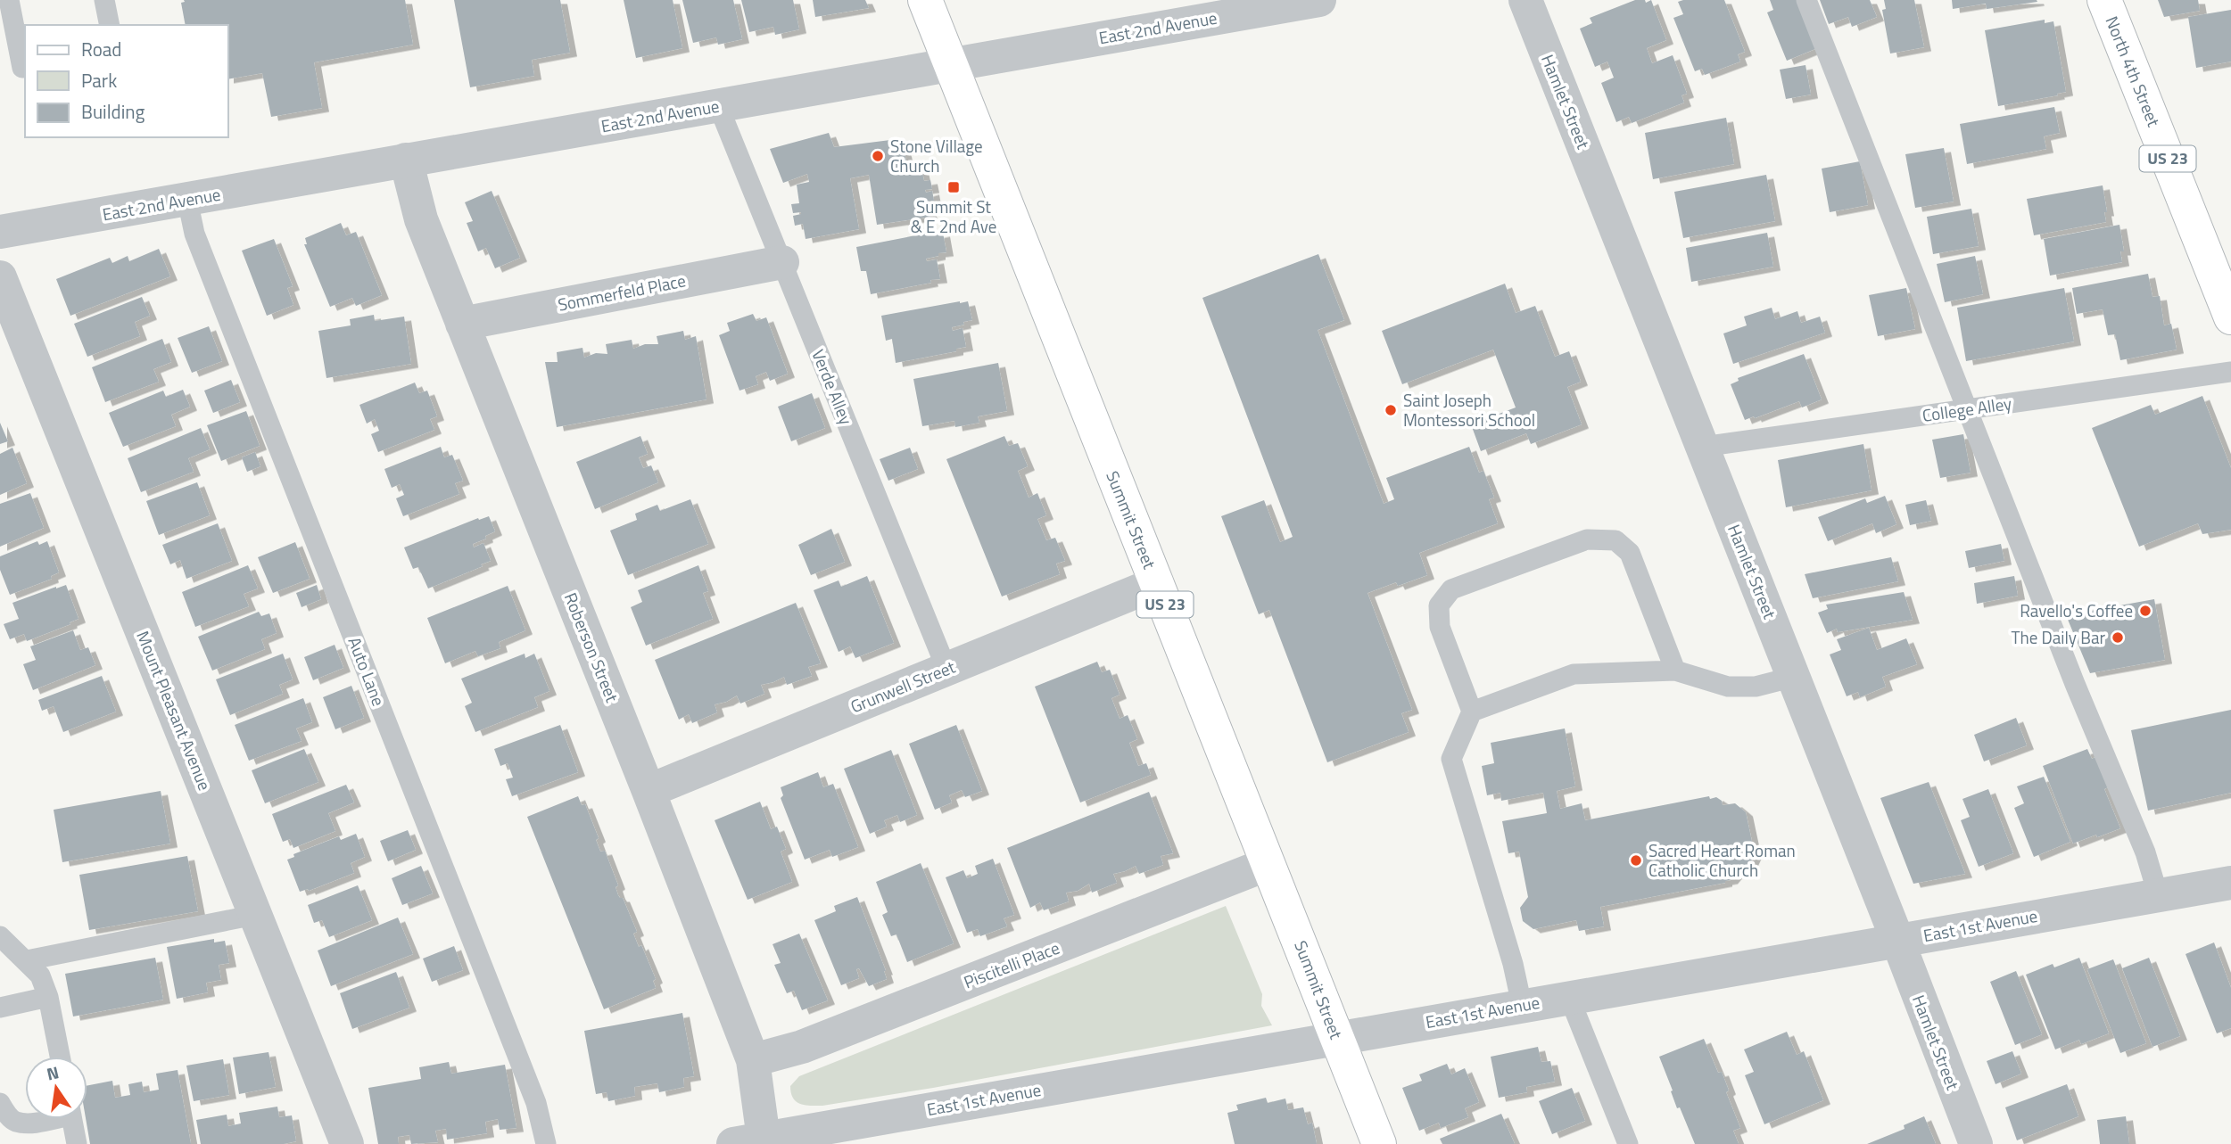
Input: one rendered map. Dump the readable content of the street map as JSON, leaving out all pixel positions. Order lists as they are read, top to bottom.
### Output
{
  "streets": {
    "main road": ["North 4th Street", "US 23", "Summit Street"],
    "street": [
      "East 2nd Avenue",
      "Hamlet Street",
      "Sommerfeld Place",
      "Roberson Street",
      "Grunwell Street",
      "Mount Pleasant Avenue",
      "East 1st Avenue",
      "Piscitelli Place"
    ],
    "lane": ["Verde Alley", "College Alley", "Auto Lane"]
  },
  "crossings": [
    ["East 2nd Avenue", "Verde Alley"],
    ["East 2nd Avenue", "Summit Street"],
    ["East 2nd Avenue", "Roberson Street"],
    ["East 2nd Avenue", "Auto Lane"],
    ["Hamlet Street", "College Alley"],
    ["Hamlet Street", "East 1st Avenue"],
    ["Sommerfeld Place", "Verde Alley"],
    ["Sommerfeld Place", "Roberson Street"],
    ["Verde Alley", "Grunwell Street"],
    ["Summit Street", "Grunwell Street"],
    ["Summit Street", "East 1st Avenue"],
    ["Summit Street", "Piscitelli Place"],
    ["Roberson Street", "Grunwell Street"],
    ["Roberson Street", "East 1st Avenue"],
    ["Roberson Street", "Piscitelli Place"]
  ],
  "places": {
    "other": [
      "Stone Village Church",
      "Saint Joseph Montessori School",
      "Ravello's Coffee",
      "The Daily Bar",
      "Sacred Heart Roman Catholic Church"
    ],
    "transit": ["Summit St & E 2nd Ave"]
  },
  "legend": ["Road", "Park", "Building"],
  "north": "top"
}
